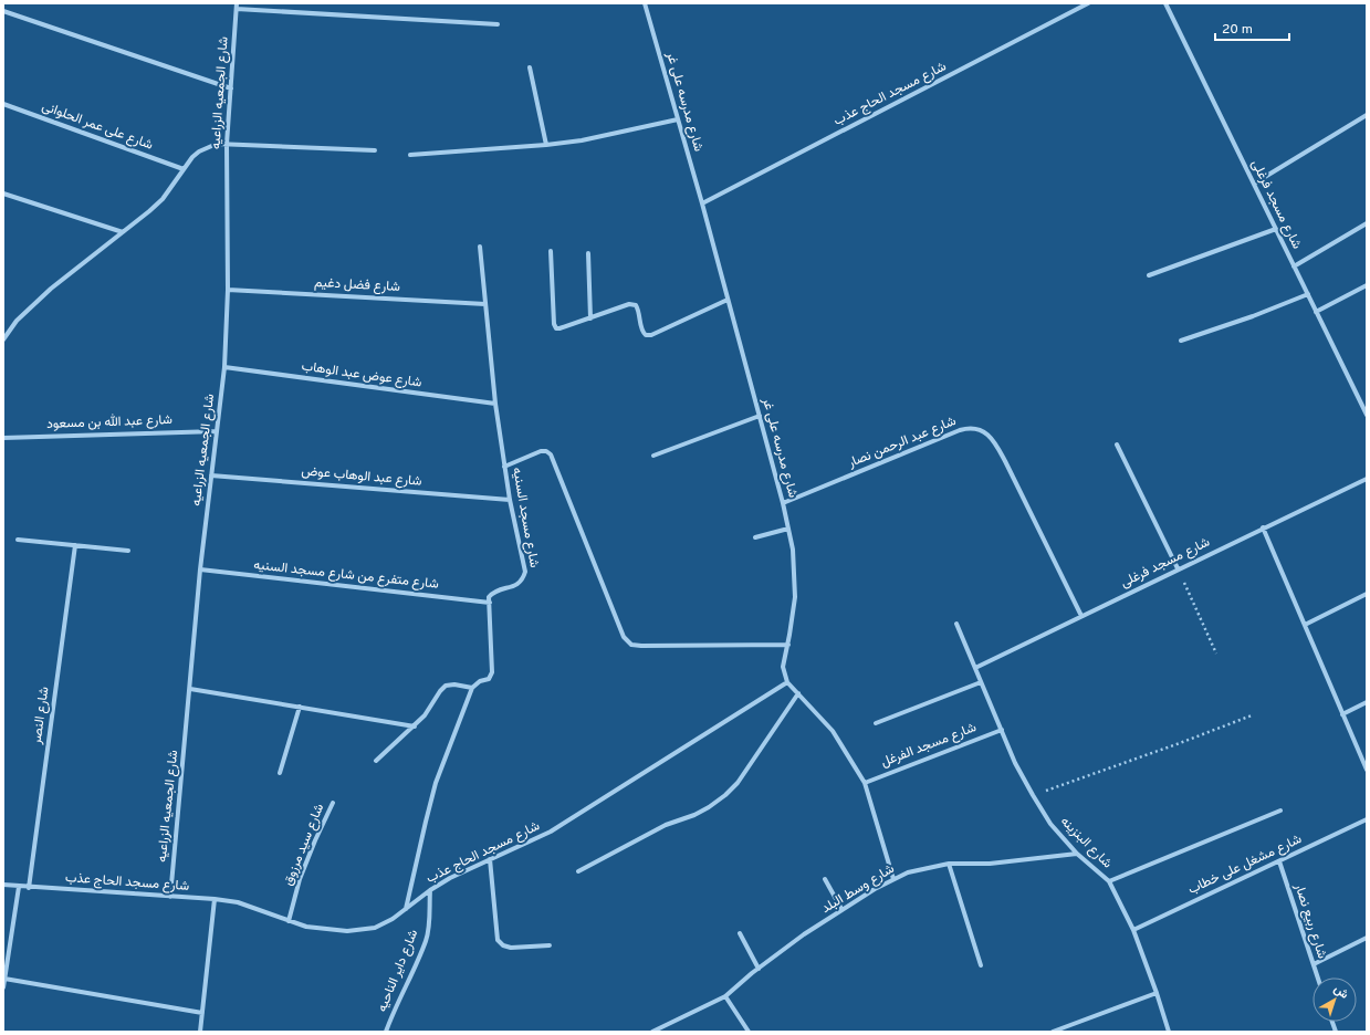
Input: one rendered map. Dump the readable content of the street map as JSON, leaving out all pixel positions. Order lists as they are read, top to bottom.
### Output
{
  "streets": {
    "street": [
      "شارع الجمعيه الزراعيه",
      "شارع مسجد الحاج عذب",
      "شارع مدرسه على غر",
      "شارع على عمر الحلوانى",
      "شارع مسجد فرغلى",
      "شارع فضل دغيم",
      "شارع عوض عبد الوهاب",
      "شارع عبد الله بن مسعود",
      "شارع عبد الرحمن نصار",
      "شارع عبد الوهاب عوض",
      "شارع مسجد السنيه",
      "شارع متفرع من شارع مسجد السنيه",
      "شارع النصر",
      "شارع مسجد الفرغل",
      "شارع البنزينه",
      "شارع سيد مرزوق",
      "شارع مشغل على خطاب",
      "شارع وسط البلد",
      "شارع ربيع نصار",
      "شارع داير الناحيه"
    ]
  },
  "crossings": [
    ["شارع الجمعيه الزراعيه", "شارع مسجد الحاج عذب"],
    ["شارع الجمعيه الزراعيه", "شارع فضل دغيم"],
    ["شارع الجمعيه الزراعيه", "شارع عوض عبد الوهاب"],
    ["شارع الجمعيه الزراعيه", "شارع عبد الله بن مسعود"],
    ["شارع الجمعيه الزراعيه", "شارع عبد الوهاب عوض"],
    ["شارع الجمعيه الزراعيه", "شارع متفرع من شارع مسجد السنيه"],
    ["شارع مسجد الحاج عذب", "شارع مدرسه على غر"],
    ["شارع مسجد الحاج عذب", "شارع النصر"],
    ["شارع مسجد الحاج عذب", "شارع سيد مرزوق"],
    ["شارع مسجد الحاج عذب", "شارع داير الناحيه"],
    ["شارع مدرسه على غر", "شارع عبد الرحمن نصار"],
    ["شارع مسجد فرغلى", "شارع عبد الرحمن نصار"],
    ["شارع مسجد فرغلى", "شارع البنزينه"],
    ["شارع فضل دغيم", "شارع مسجد السنيه"],
    ["شارع عوض عبد الوهاب", "شارع مسجد السنيه"],
    ["شارع عبد الوهاب عوض", "شارع مسجد السنيه"],
    ["شارع مسجد السنيه", "شارع متفرع من شارع مسجد السنيه"],
    ["شارع مسجد الفرغل", "شارع البنزينه"],
    ["شارع البنزينه", "شارع مشغل على خطاب"],
    ["شارع البنزينه", "شارع وسط البلد"],
    ["شارع مشغل على خطاب", "شارع ربيع نصار"]
  ],
  "scale_bar": "20 m",
  "north": "top right"
}
